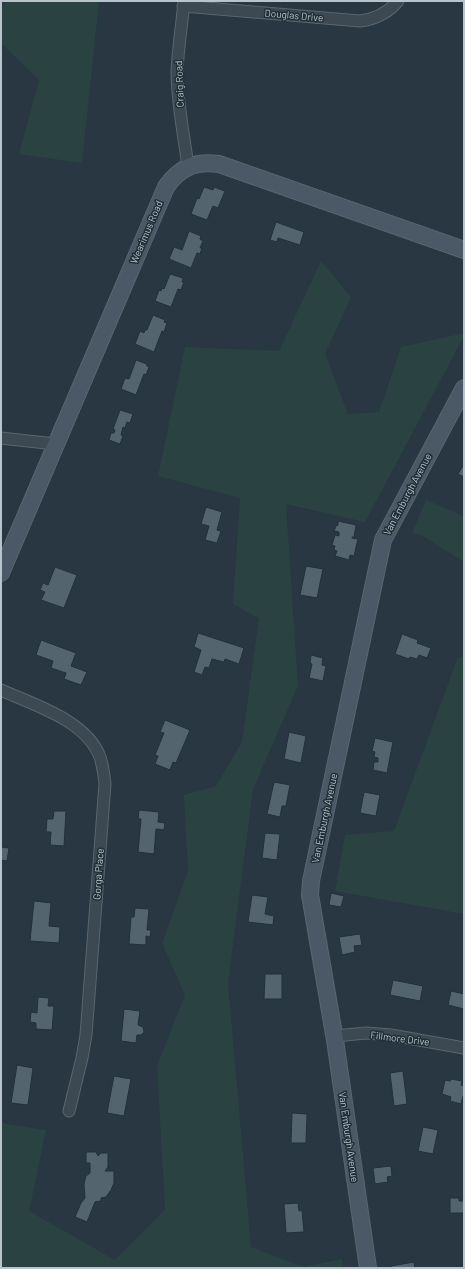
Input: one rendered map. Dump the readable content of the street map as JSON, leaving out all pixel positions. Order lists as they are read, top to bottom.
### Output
{
  "streets": {
    "main road": ["Wearimus Road", "Van Emburgh Avenue"],
    "street": [
      "Douglas Drive",
      "Craig Road",
      "Gorga Place",
      "Fillmore Drive"
    ]
  },
  "crossings": [
    ["Douglas Drive", "Craig Road"],
    ["Craig Road", "Wearimus Road"],
    ["Van Emburgh Avenue", "Fillmore Drive"]
  ]
}
